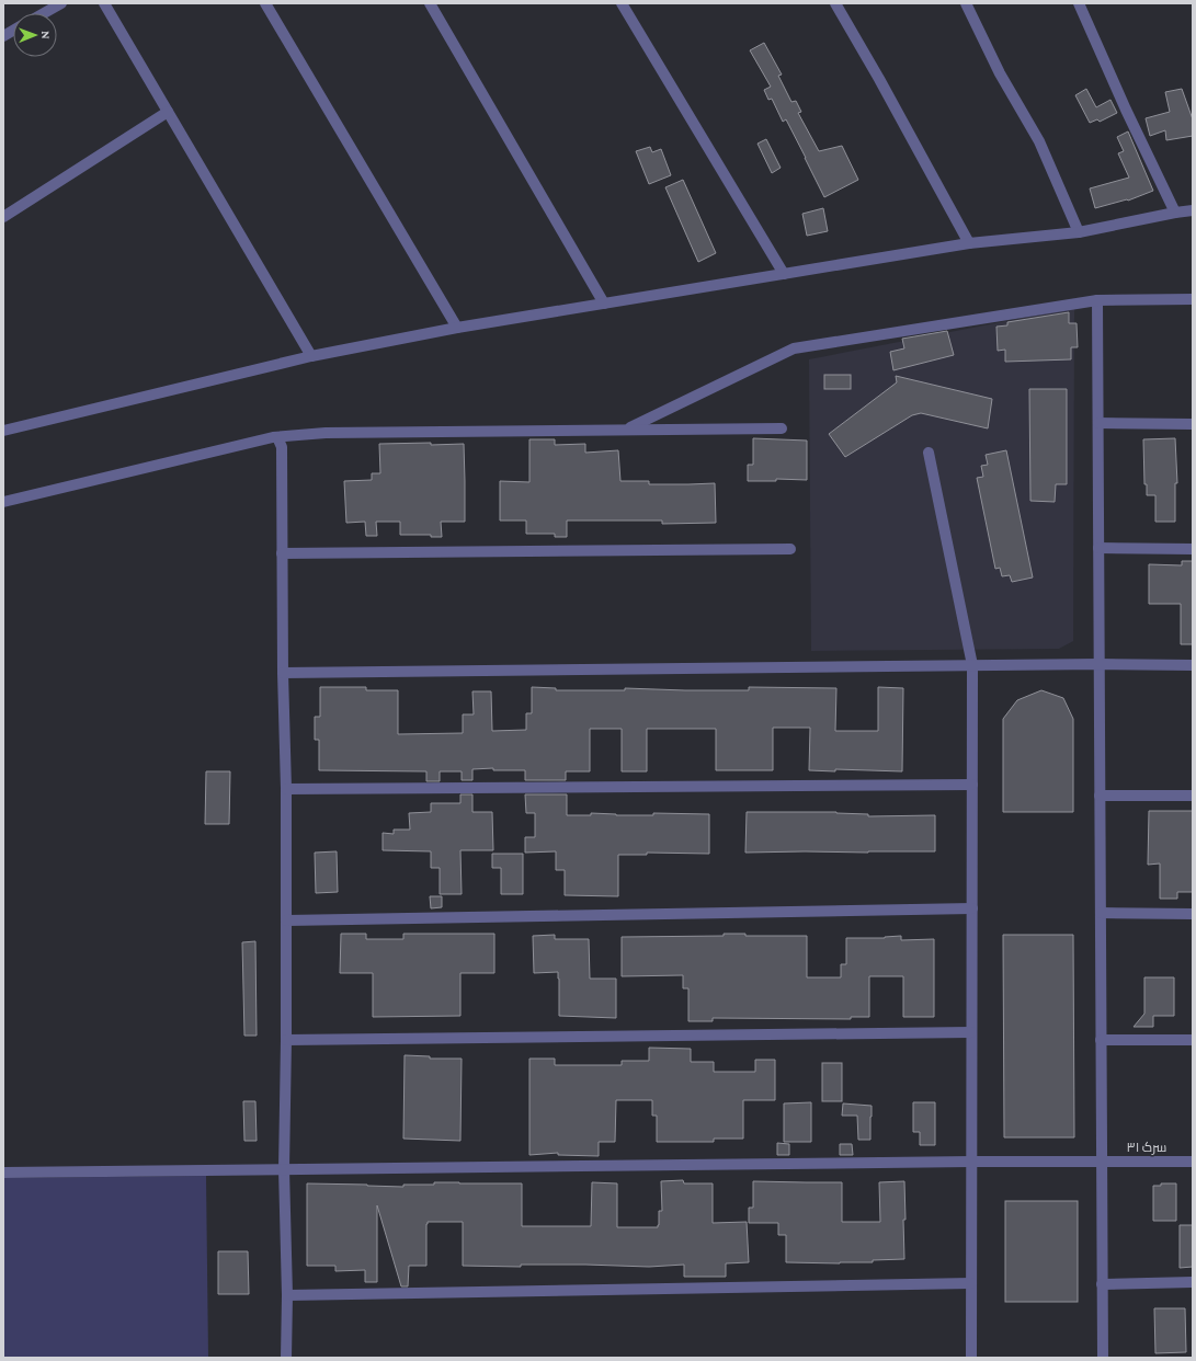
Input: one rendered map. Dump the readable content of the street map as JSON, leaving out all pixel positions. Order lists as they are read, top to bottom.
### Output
{
  "streets": {
    "street": ["سرک ۳۱"]
  },
  "north": "right"
}
